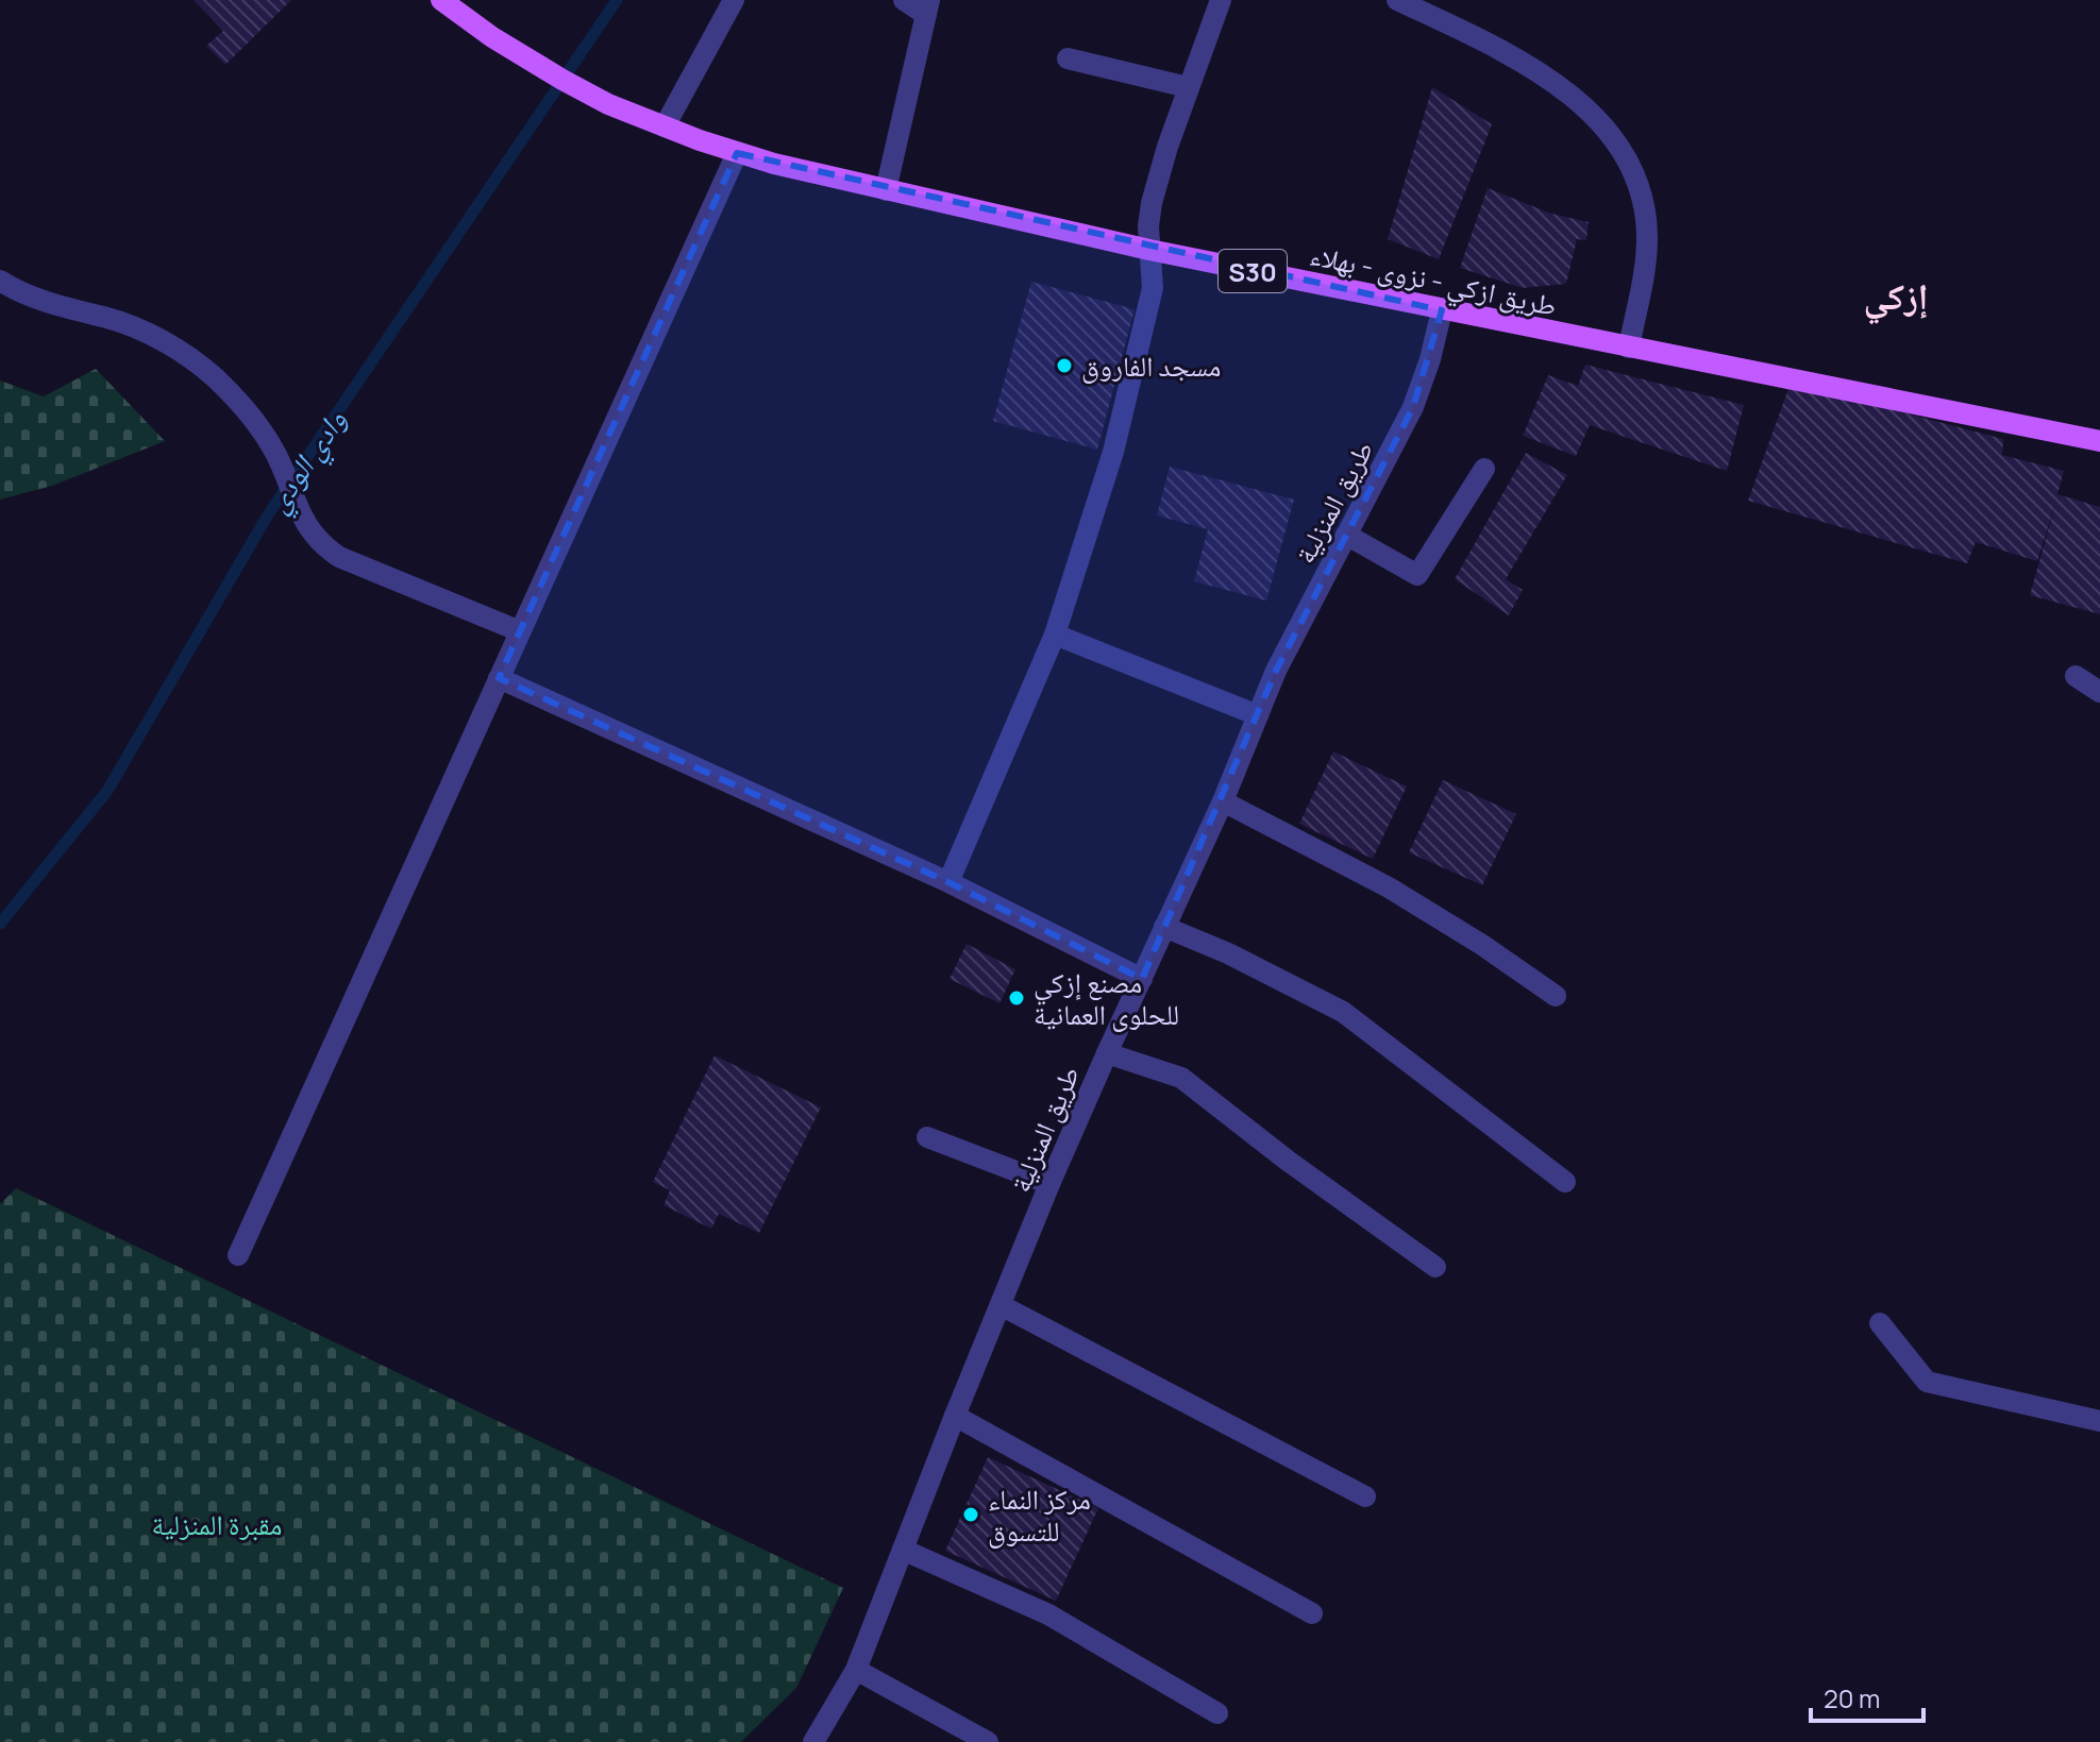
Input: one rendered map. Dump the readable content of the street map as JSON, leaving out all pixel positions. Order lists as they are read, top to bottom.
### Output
{
  "streets": {
    "main road": ["S30", "طريق ازكي - نزوى - بهلاء"],
    "street": ["طريق المنزلية"]
  },
  "crossings": [
    ["طريق ازكي - نزوى - بهلاء", "طريق المنزلية"]
  ],
  "districts": ["إزكي"],
  "water": ["وادي الودي"],
  "parks": ["مقبرة المنزلية"],
  "places": ["مسجد الفاروق", "مصنع إزكي للحلوى العمانية", "مركز النماء للتسوق"],
  "scale_bar": "20 m"
}
